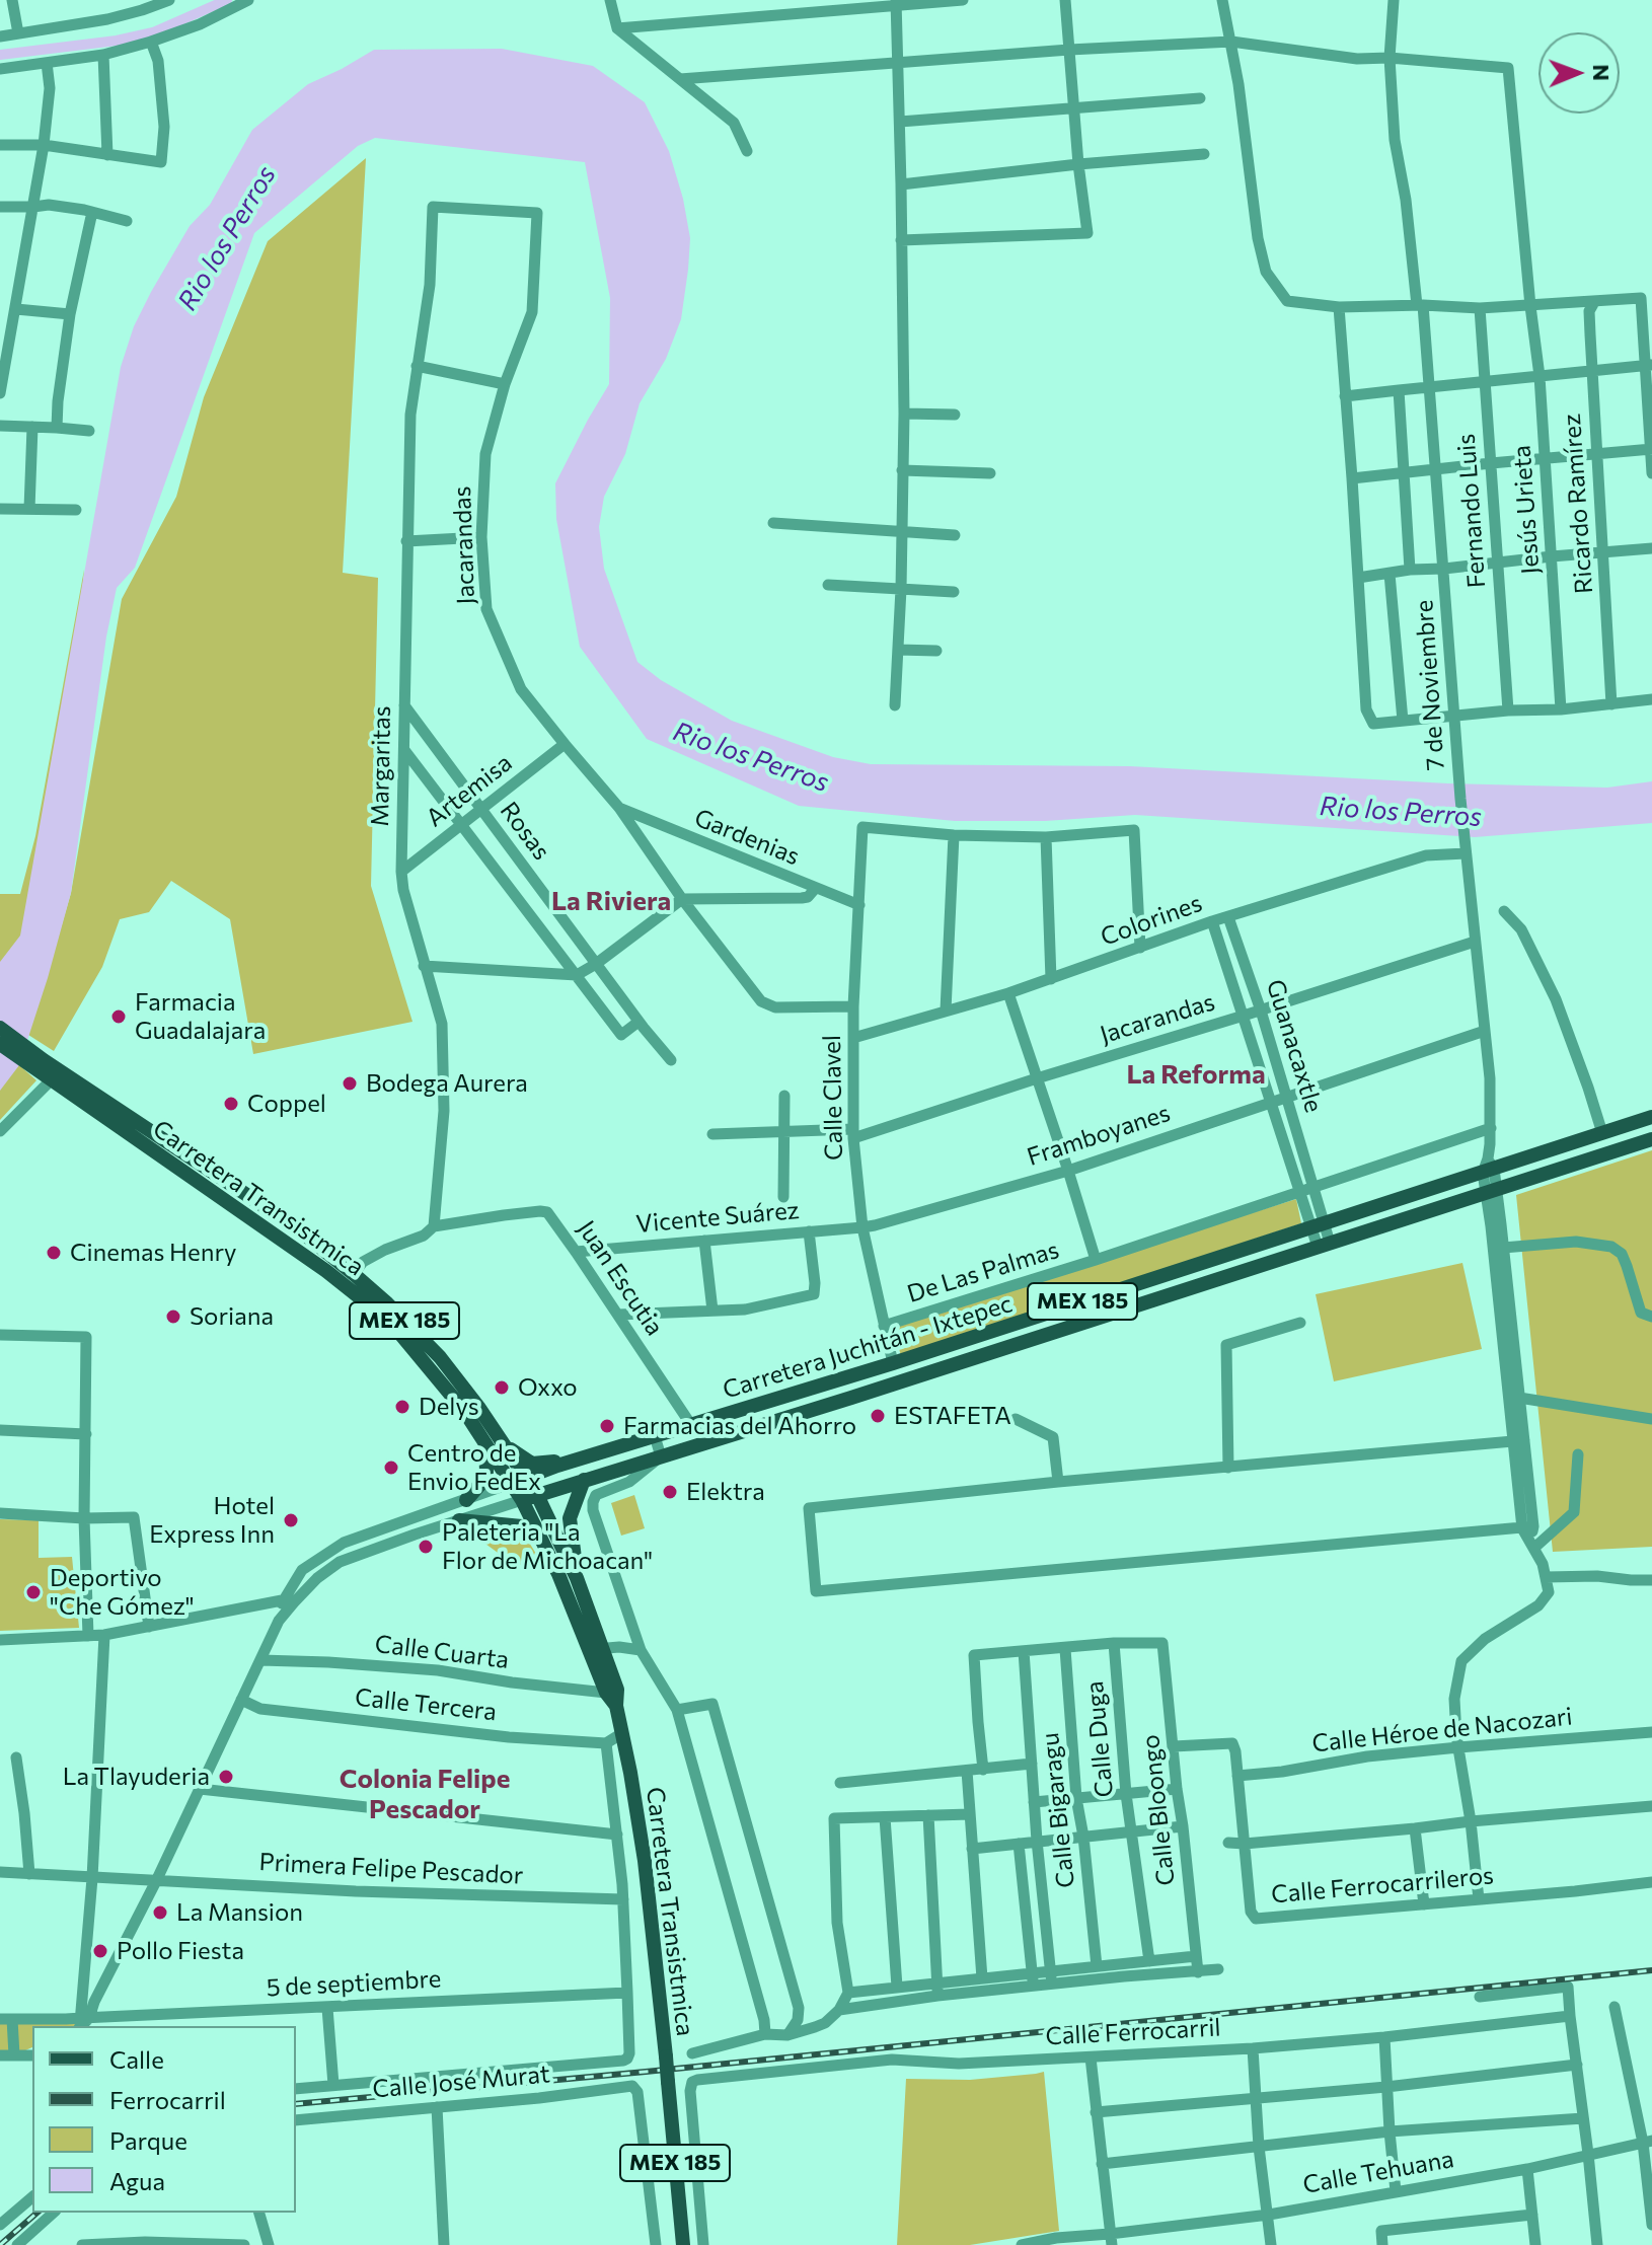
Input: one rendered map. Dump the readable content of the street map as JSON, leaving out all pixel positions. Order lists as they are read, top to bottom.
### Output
{
  "streets": {
    "main road": ["Carretera Transistmica", "MEX 185", "Carretera Juchitán - Ixtepec"],
    "street": [
      "Ricardo Ramírez",
      "Jesús Urieta",
      "Fernando Luis",
      "Jacarandas",
      "7 de Noviembre",
      "Margaritas",
      "Artemisa",
      "Rosas",
      "Gardenias",
      "Colorines",
      "Guanacaxtle",
      "Calle Clavel",
      "Framboyanes",
      "Vicente Suárez",
      "De Las Palmas",
      "Juan Escutia",
      "Calle Cuarta",
      "Calle Tercera",
      "Calle Héroe de Nacozari",
      "Calle Duga",
      "Calle Bigaragu",
      "Calle Bloongo",
      "Primera Felipe Pescador",
      "Calle Ferrocarrileros",
      "5 de septiembre",
      "Calle Ferrocarril",
      "Calle José Murat",
      "Calle Tehuana"
    ]
  },
  "crossings": [
    ["Jesús Urieta", "7 de Noviembre"],
    ["Jacarandas", "7 de Noviembre"],
    ["Jacarandas", "Margaritas"],
    ["Jacarandas", "Artemisa"],
    ["Jacarandas", "Gardenias"],
    ["Jacarandas", "Guanacaxtle"],
    ["Jacarandas", "Calle Clavel"],
    ["7 de Noviembre", "Colorines"],
    ["7 de Noviembre", "Framboyanes"],
    ["7 de Noviembre", "De Las Palmas"],
    ["7 de Noviembre", "Carretera Juchitán - Ixtepec"],
    ["Margaritas", "Artemisa"],
    ["Margaritas", "Rosas"],
    ["Margaritas", "Juan Escutia"],
    ["Artemisa", "Rosas"],
    ["Gardenias", "Calle Clavel"],
    ["Colorines", "Guanacaxtle"],
    ["Colorines", "Calle Clavel"],
    ["Guanacaxtle", "Framboyanes"],
    ["Guanacaxtle", "De Las Palmas"],
    ["Guanacaxtle", "Carretera Juchitán - Ixtepec"],
    ["Calle Clavel", "Framboyanes"],
    ["Calle Clavel", "Vicente Suárez"],
    ["Calle Clavel", "De Las Palmas"],
    ["Calle Clavel", "Carretera Juchitán - Ixtepec"],
    ["Framboyanes", "Vicente Suárez"],
    ["Carretera Transistmica", "MEX 185"],
    ["Carretera Transistmica", "Carretera Juchitán - Ixtepec"],
    ["Carretera Transistmica", "Calle Cuarta"],
    ["Vicente Suárez", "Juan Escutia"],
    ["Juan Escutia", "Carretera Juchitán - Ixtepec"],
    ["Calle Héroe de Nacozari", "Calle Ferrocarrileros"],
    ["Calle Duga", "Calle Bloongo"],
    ["Calle Bloongo", "Calle Ferrocarrileros"]
  ],
  "districts": ["La Riviera", "La Reforma", "Colonia Felipe Pescador"],
  "water": ["Rio los Perros"],
  "places": [
    "Farmacia Guadalajara",
    "Bodega Aurera",
    "Coppel",
    "Cinemas Henry",
    "Soriana",
    "Oxxo",
    "Delys",
    "ESTAFETA",
    "Farmacias del Ahorro",
    "Centro de Envio FedEx",
    "Elektra",
    "Hotel Express Inn",
    "Paleteria \"La Flor de Michoacan\"",
    "Deportivo \"Che Gómez\"",
    "La Tlayuderia",
    "La Mansion",
    "Pollo Fiesta"
  ],
  "legend": [
    "Calle",
    "Ferrocarril",
    "Parque",
    "Agua"
  ],
  "north": "right"
}
